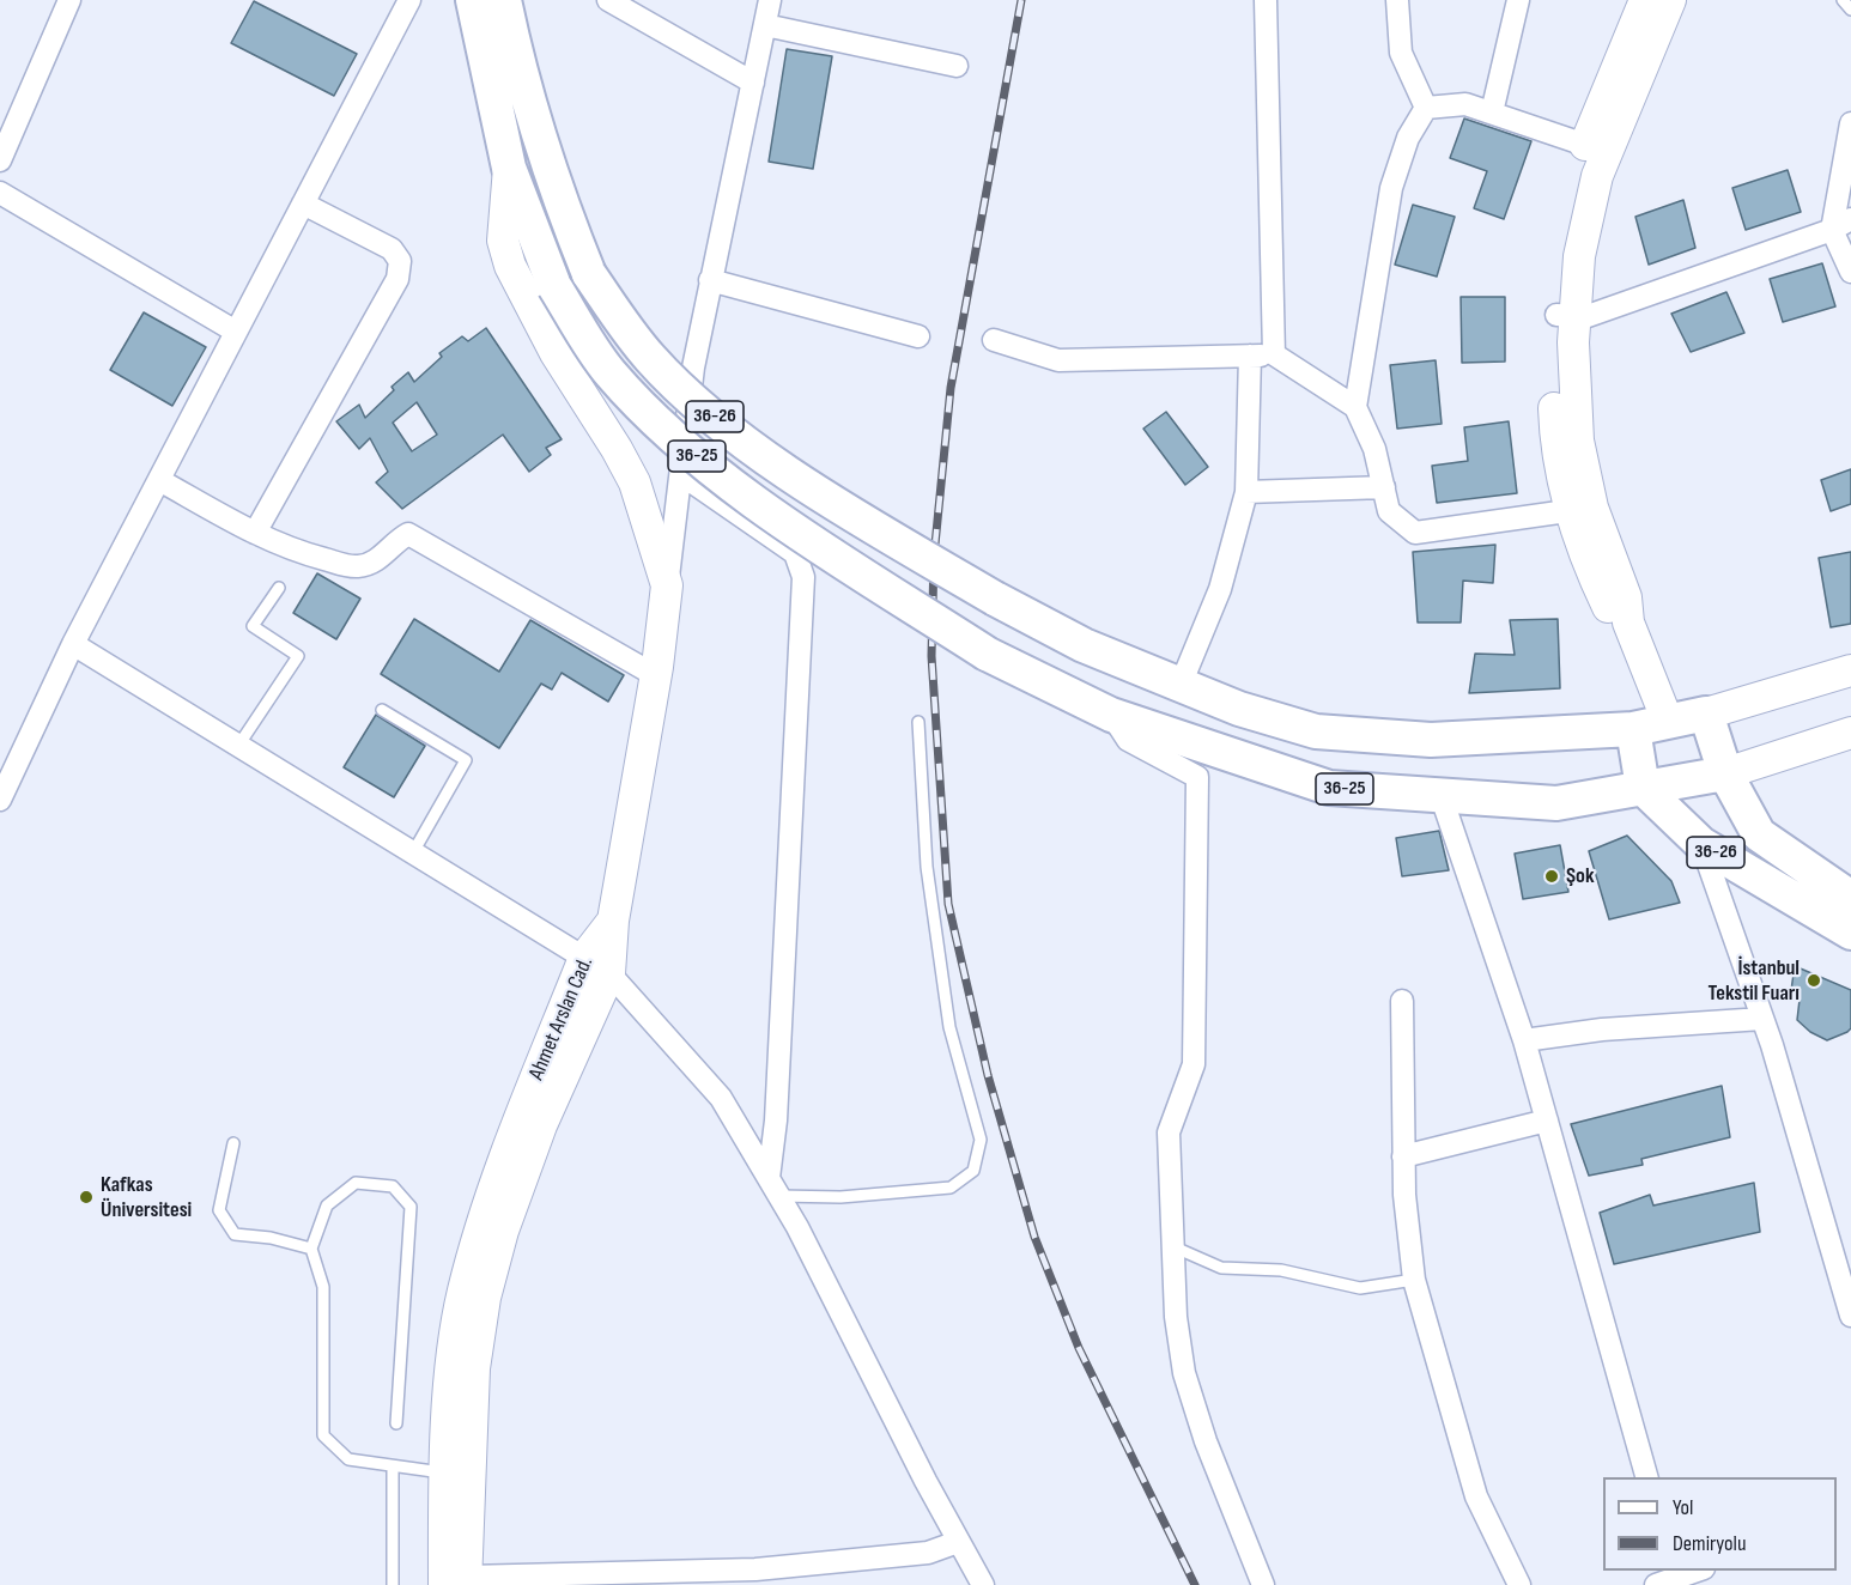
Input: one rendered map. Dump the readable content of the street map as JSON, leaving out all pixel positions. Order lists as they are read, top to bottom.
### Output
{
  "streets": {
    "main road": ["36-26", "36-25"],
    "street": ["Ahmet Arslan Cad."]
  },
  "crossings": [
    ["36-26", "36-25"]
  ],
  "places": ["Şok", "İstanbul Tekstil Fuarı", "Kafkas Üniversitesi"],
  "legend": ["Yol", "Demiryolu"]
}
